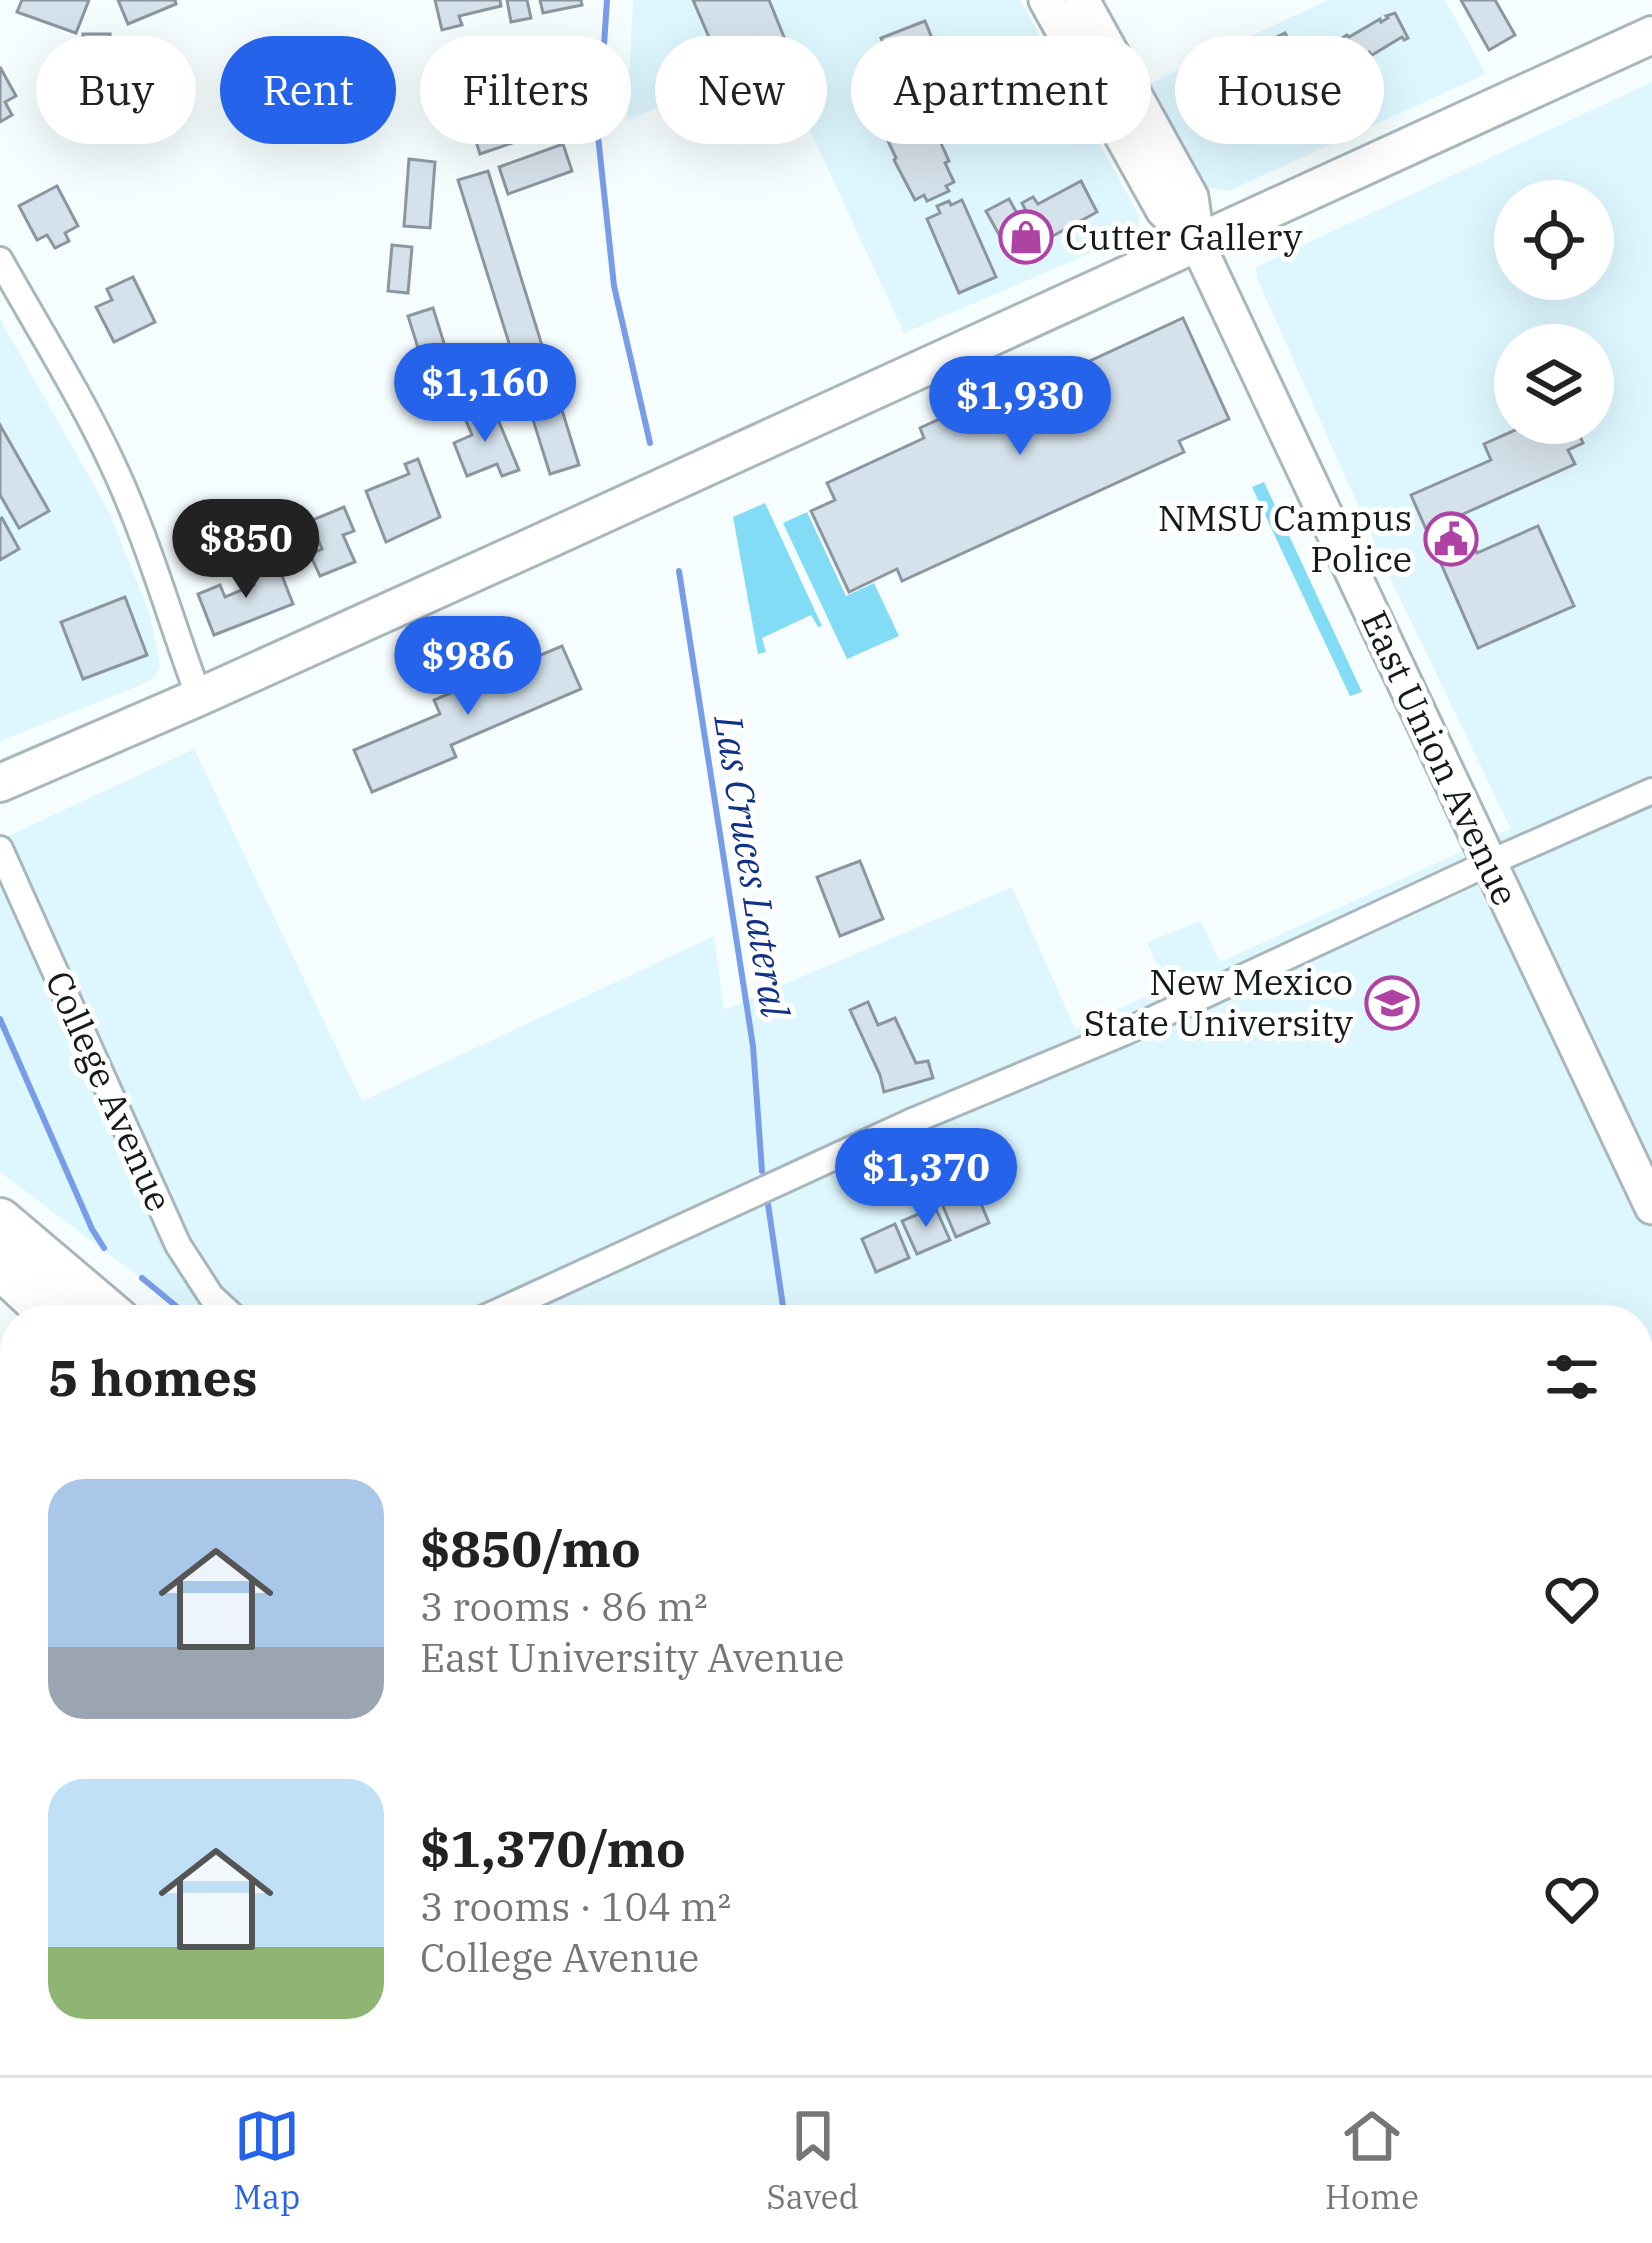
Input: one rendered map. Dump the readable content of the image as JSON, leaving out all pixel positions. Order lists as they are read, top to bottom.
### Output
{
  "streets": {
    "street": ["East Union Avenue", "College Avenue"]
  },
  "water": ["Las Cruces Lateral"],
  "places": {
    "shop": ["Cutter Gallery"],
    "public building": ["NMSU Campus Police"],
    "school or university": ["New Mexico State University"]
  },
  "page": {
    "chip": [
      "Buy",
      "Rent",
      "Filters",
      "New",
      "Apartment",
      "House"
    ],
    "price": [
      "$1,160",
      "$1,930",
      "$850",
      "$986",
      "$1,370"
    ],
    "heading": "5 homes",
    "list": [
      {
        "name": "$850/mo",
        "note": "3 rooms · 86 m² · East University Avenue"
      },
      {
        "name": "$1,370/mo",
        "note": "3 rooms · 104 m² · College Avenue"
      }
    ],
    "tabs": ["Map", "Saved", "Home"]
  }
}
